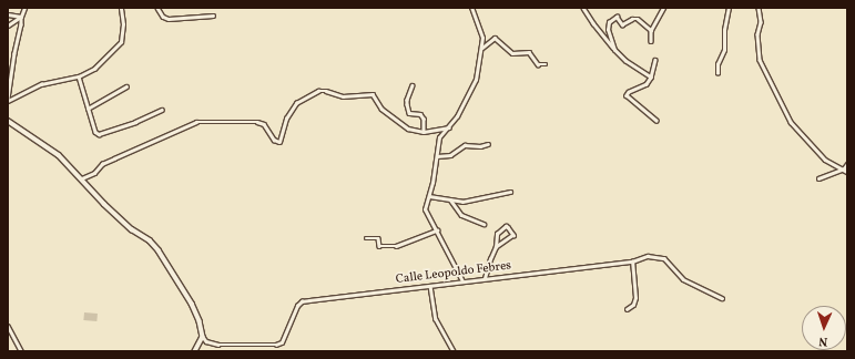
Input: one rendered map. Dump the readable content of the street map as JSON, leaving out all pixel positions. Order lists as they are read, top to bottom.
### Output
{
  "streets": {
    "street": ["Calle Leopoldo Febres"]
  },
  "north": "bottom"
}
